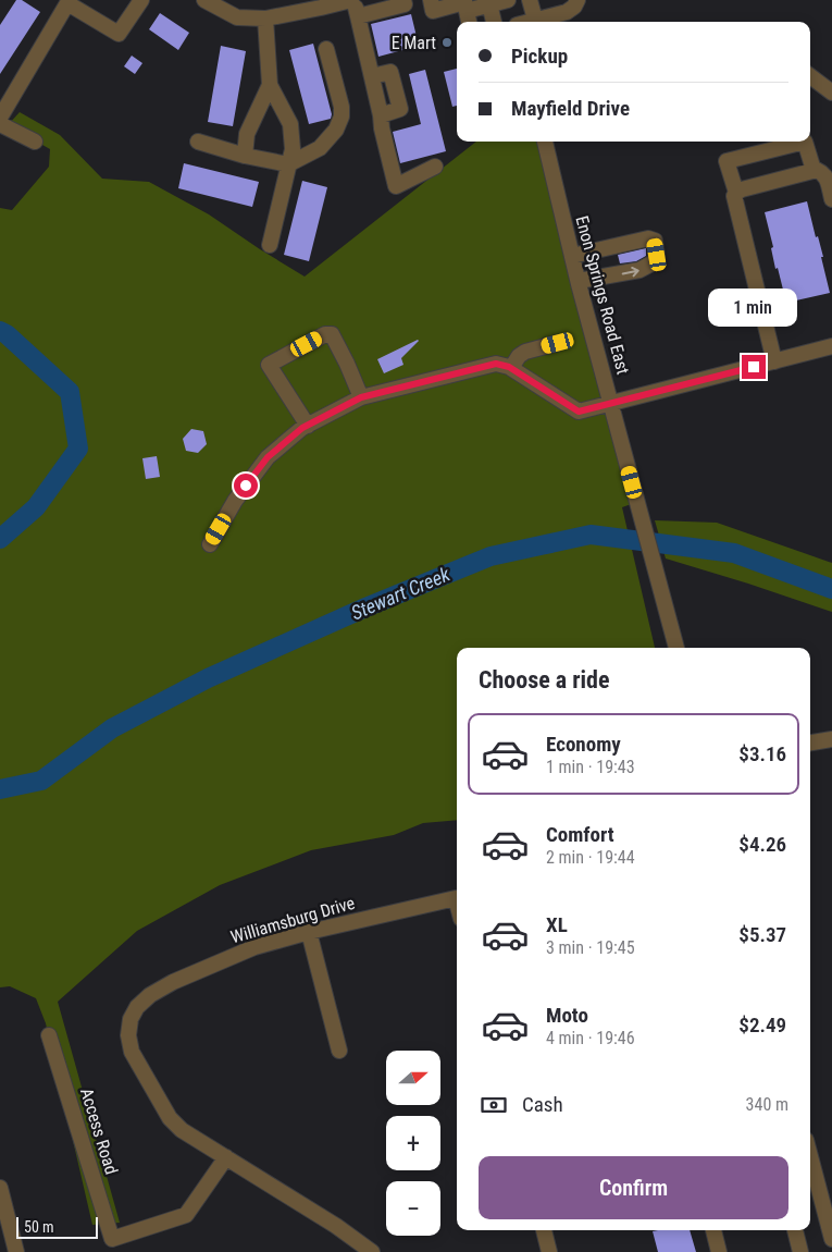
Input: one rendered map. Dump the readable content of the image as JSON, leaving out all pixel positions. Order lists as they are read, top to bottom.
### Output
{
  "streets": {
    "street": ["Enon Springs Road East", "Williamsburg Drive", "Access Road"]
  },
  "crossings": [
    ["Williamsburg Drive", "Access Road"]
  ],
  "water": ["Stewart Creek"],
  "places": ["E Mart"],
  "scale_bar": "50 m",
  "north": "right",
  "page": {
    "banner": ["Pickup", "Mayfield Drive"],
    "bubble": "1 min",
    "heading": "Choose a ride",
    "list": [
      {
        "name": "Economy",
        "note": "1 min · 19:43",
        "value": "$3.16"
      },
      {
        "name": "Comfort",
        "note": "2 min · 19:44",
        "value": "$4.26"
      },
      {
        "name": "XL",
        "note": "3 min · 19:45",
        "value": "$5.37"
      },
      {
        "name": "Moto",
        "note": "4 min · 19:46",
        "value": "$2.49"
      }
    ],
    "map_buttons": ["+", "−"],
    "pay": ["Cash", "340 m"],
    "buttons": "Confirm",
    "scale": "50 m"
  }
}
